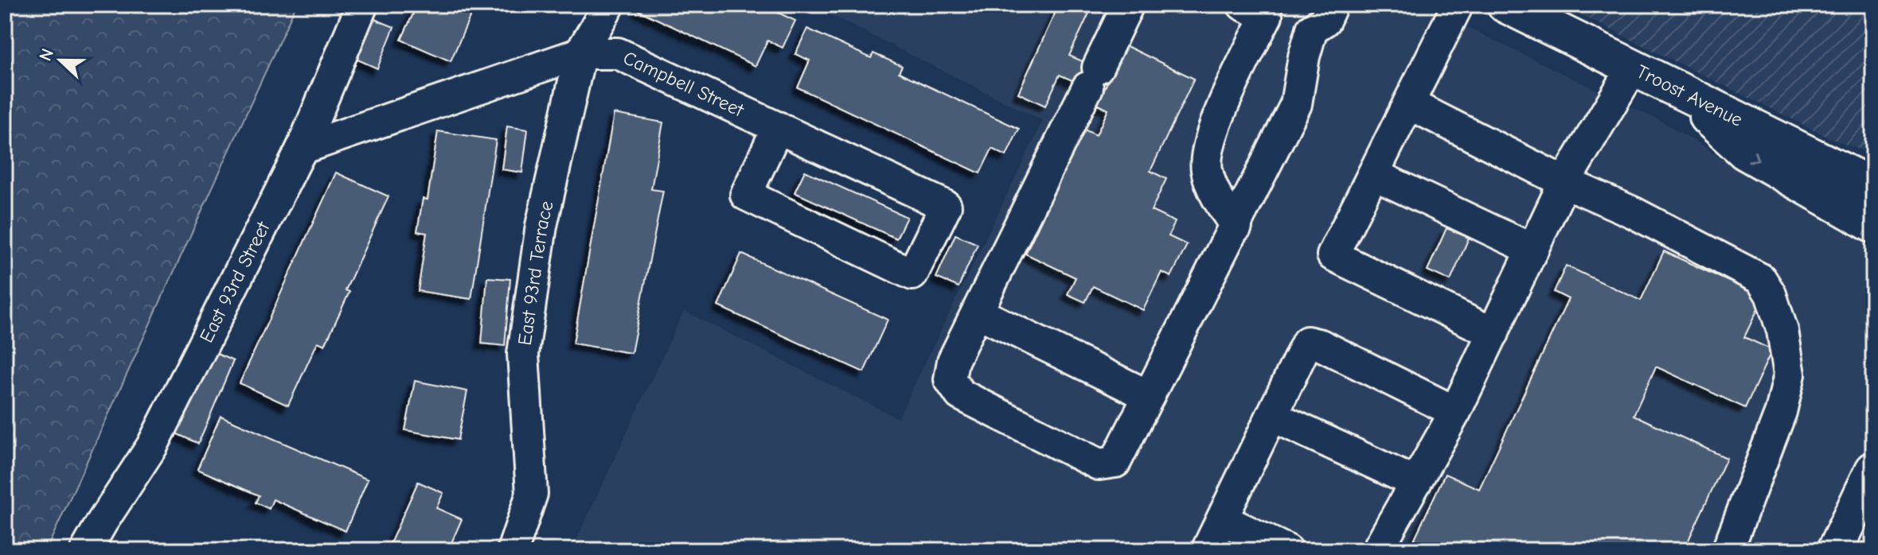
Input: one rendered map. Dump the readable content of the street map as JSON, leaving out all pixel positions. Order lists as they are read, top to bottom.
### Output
{
  "streets": {
    "main road": ["Troost Avenue"],
    "street": ["Campbell Street", "East 93rd Terrace", "East 93rd Street"]
  },
  "crossings": [
    ["Campbell Street", "East 93rd Terrace"],
    ["Campbell Street", "East 93rd Street"]
  ],
  "north": "left"
}
